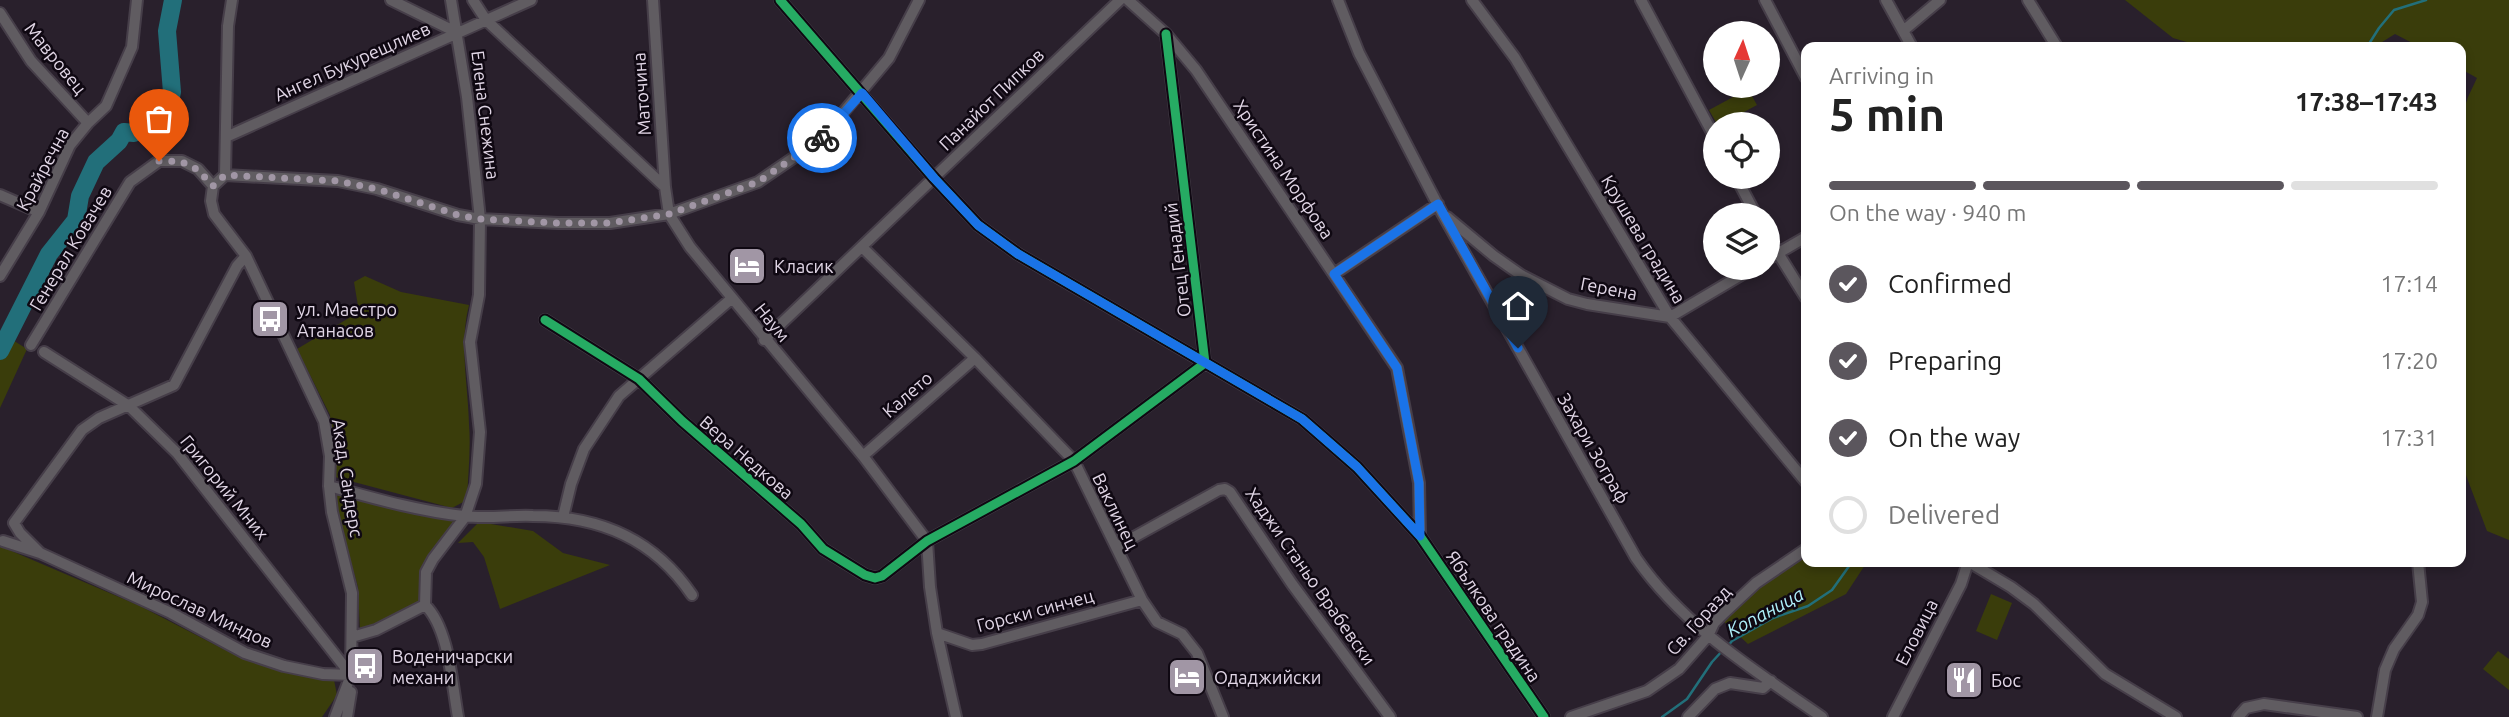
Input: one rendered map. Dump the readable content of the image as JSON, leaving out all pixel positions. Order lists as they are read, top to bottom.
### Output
{
  "streets": {
    "street": [
      "Мавровец",
      "Ангел Букурещлиев",
      "Маточина",
      "Панайот Пипков",
      "Елена Снежина",
      "Крайречна",
      "Христина Морфова",
      "Крушева градина",
      "Генерал Ковачев",
      "Отец Генадий",
      "Герена",
      "Наум",
      "Калето",
      "Захари Зограф",
      "Вера Недкова",
      "Акад. Сандерс",
      "Григорий Мних",
      "Ваклинец",
      "Хаджи Станьо Врабевски",
      "Мирослав Миндов",
      "Горски синчец",
      "Ябълкова градина",
      "Св. Горазд",
      "Еловица"
    ]
  },
  "crossings": [
    ["Мавровец", "Крайречна"],
    ["Ангел Букурещлиев", "Елена Снежина"],
    ["Маточина", "Наум"],
    ["Панайот Пипков", "Наум"],
    ["Панайот Пипков", "Ваклинец"],
    ["Панайот Пипков", "Ябълкова градина"],
    ["Христина Морфова", "Отец Генадий"],
    ["Христина Морфова", "Ябълкова градина"],
    ["Крушева градина", "Герена"],
    ["Отец Генадий", "Ябълкова градина"],
    ["Герена", "Захари Зограф"],
    ["Наум", "Калето"],
    ["Наум", "Вера Недкова"],
    ["Калето", "Ваклинец"],
    ["Захари Зограф", "Св. Горазд"],
    ["Акад. Сандерс", "Григорий Мних"],
    ["Акад. Сандерс", "Мирослав Миндов"],
    ["Григорий Мних", "Мирослав Миндов"],
    ["Ваклинец", "Хаджи Станьо Врабевски"],
    ["Ваклинец", "Горски синчец"]
  ],
  "water": ["Копаница"],
  "places": {
    "hotel": ["Класик", "Одаджийски"],
    "bus stop": ["ул. Маестро Атанасов", "Воденичарски механи"],
    "restaurant": ["Бос"]
  },
  "north": "top",
  "page": {
    "heading": ["5 min", "Arriving in", "17:38–17:43"],
    "bar": "On the way · 940 m",
    "list": [
      ["Confirmed", "17:14"],
      ["Preparing", "17:20"],
      ["On the way", "17:31"],
      "Delivered"
    ]
  }
}
